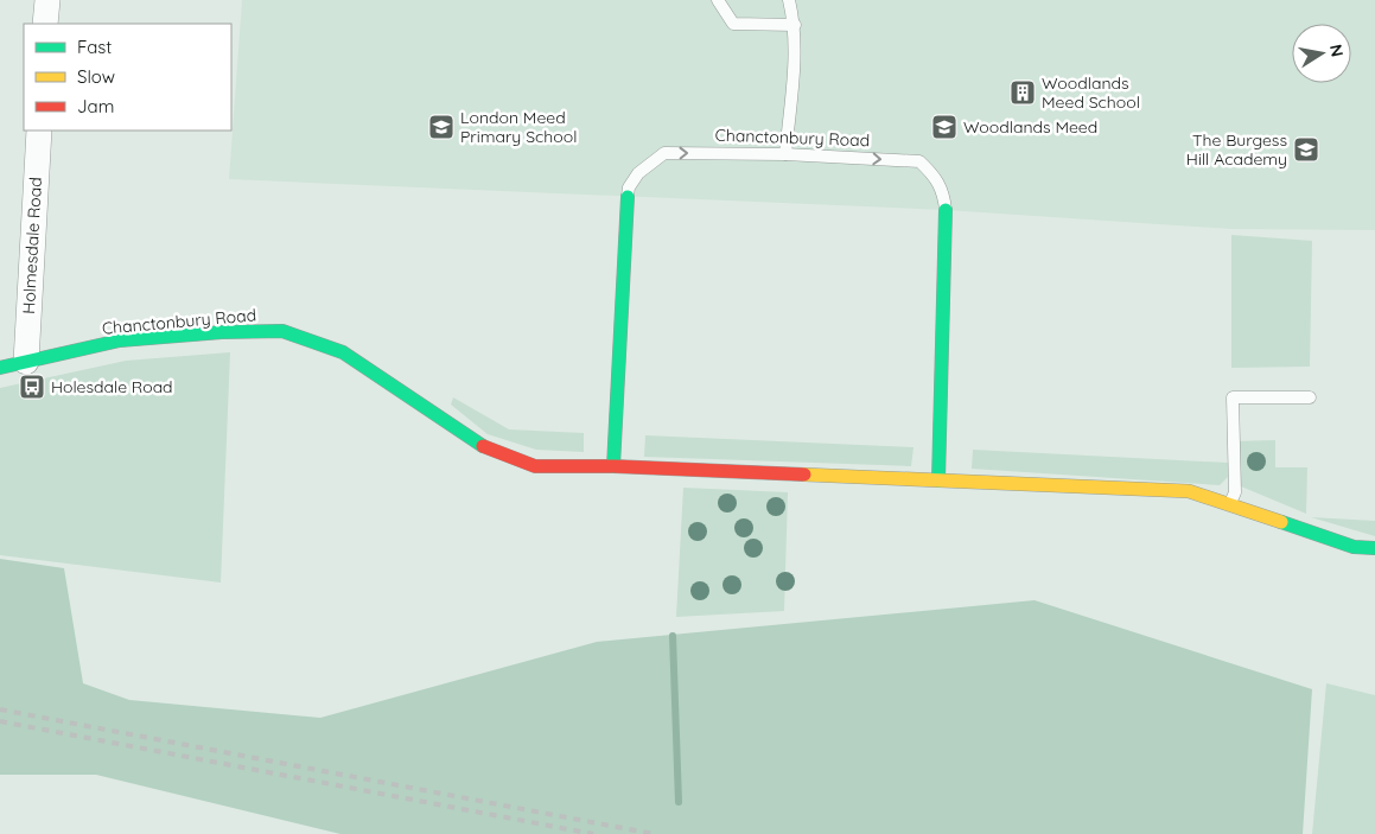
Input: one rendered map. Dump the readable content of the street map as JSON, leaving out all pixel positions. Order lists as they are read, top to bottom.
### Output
{
  "streets": {
    "street": ["Chanctonbury Road", "Holmesdale Road"]
  },
  "crossings": [
    ["Chanctonbury Road", "Holmesdale Road"]
  ],
  "places": {
    "building": ["Woodlands Meed School"],
    "school or university": ["London Meed Primary School", "Woodlands Meed", "The Burgess Hill Academy"],
    "bus stop": ["Holesdale Road"]
  },
  "legend": ["Fast", "Slow", "Jam"],
  "north": "right"
}
